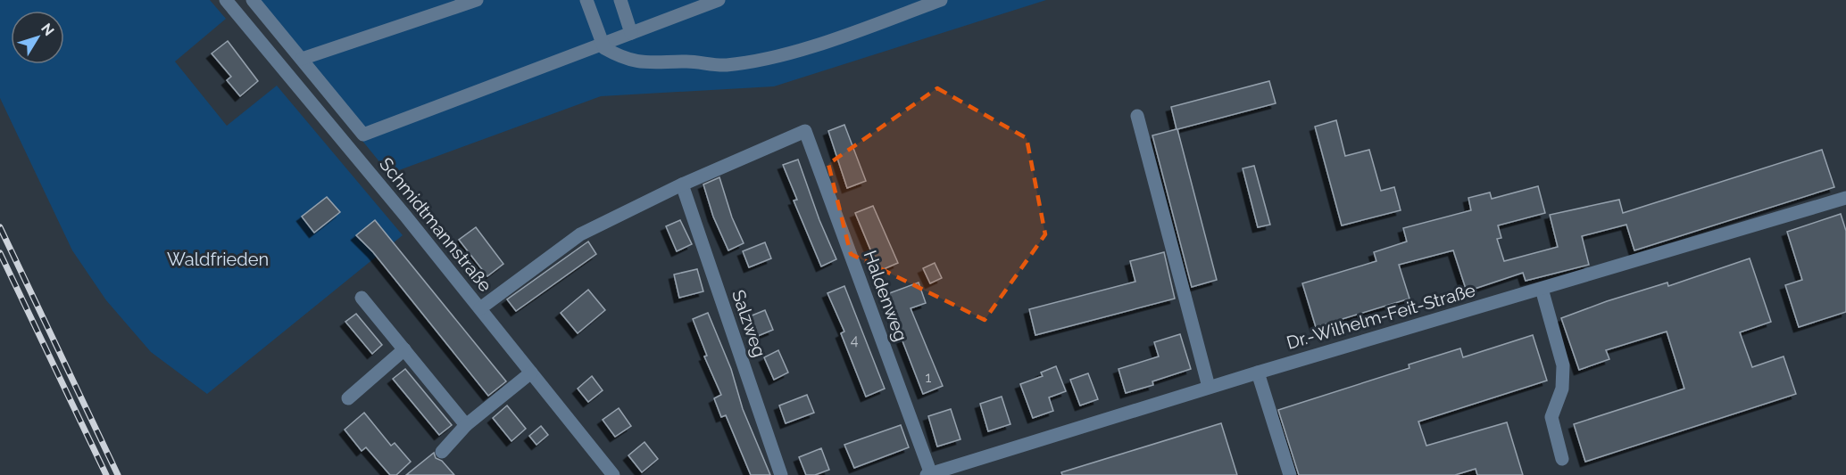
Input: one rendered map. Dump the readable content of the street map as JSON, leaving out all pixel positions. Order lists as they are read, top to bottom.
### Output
{
  "streets": {
    "street": [
      "Schmidtmannstraße",
      "Haldenweg",
      "Dr.-Wilhelm-Feit-Straße",
      "Salzweg"
    ]
  },
  "crossings": [
    ["Haldenweg", "Dr.-Wilhelm-Feit-Straße"],
    ["Haldenweg", "Salzweg"]
  ],
  "parks": ["Waldfrieden"],
  "house_numbers": ["4", "1"],
  "north": "top right"
}
